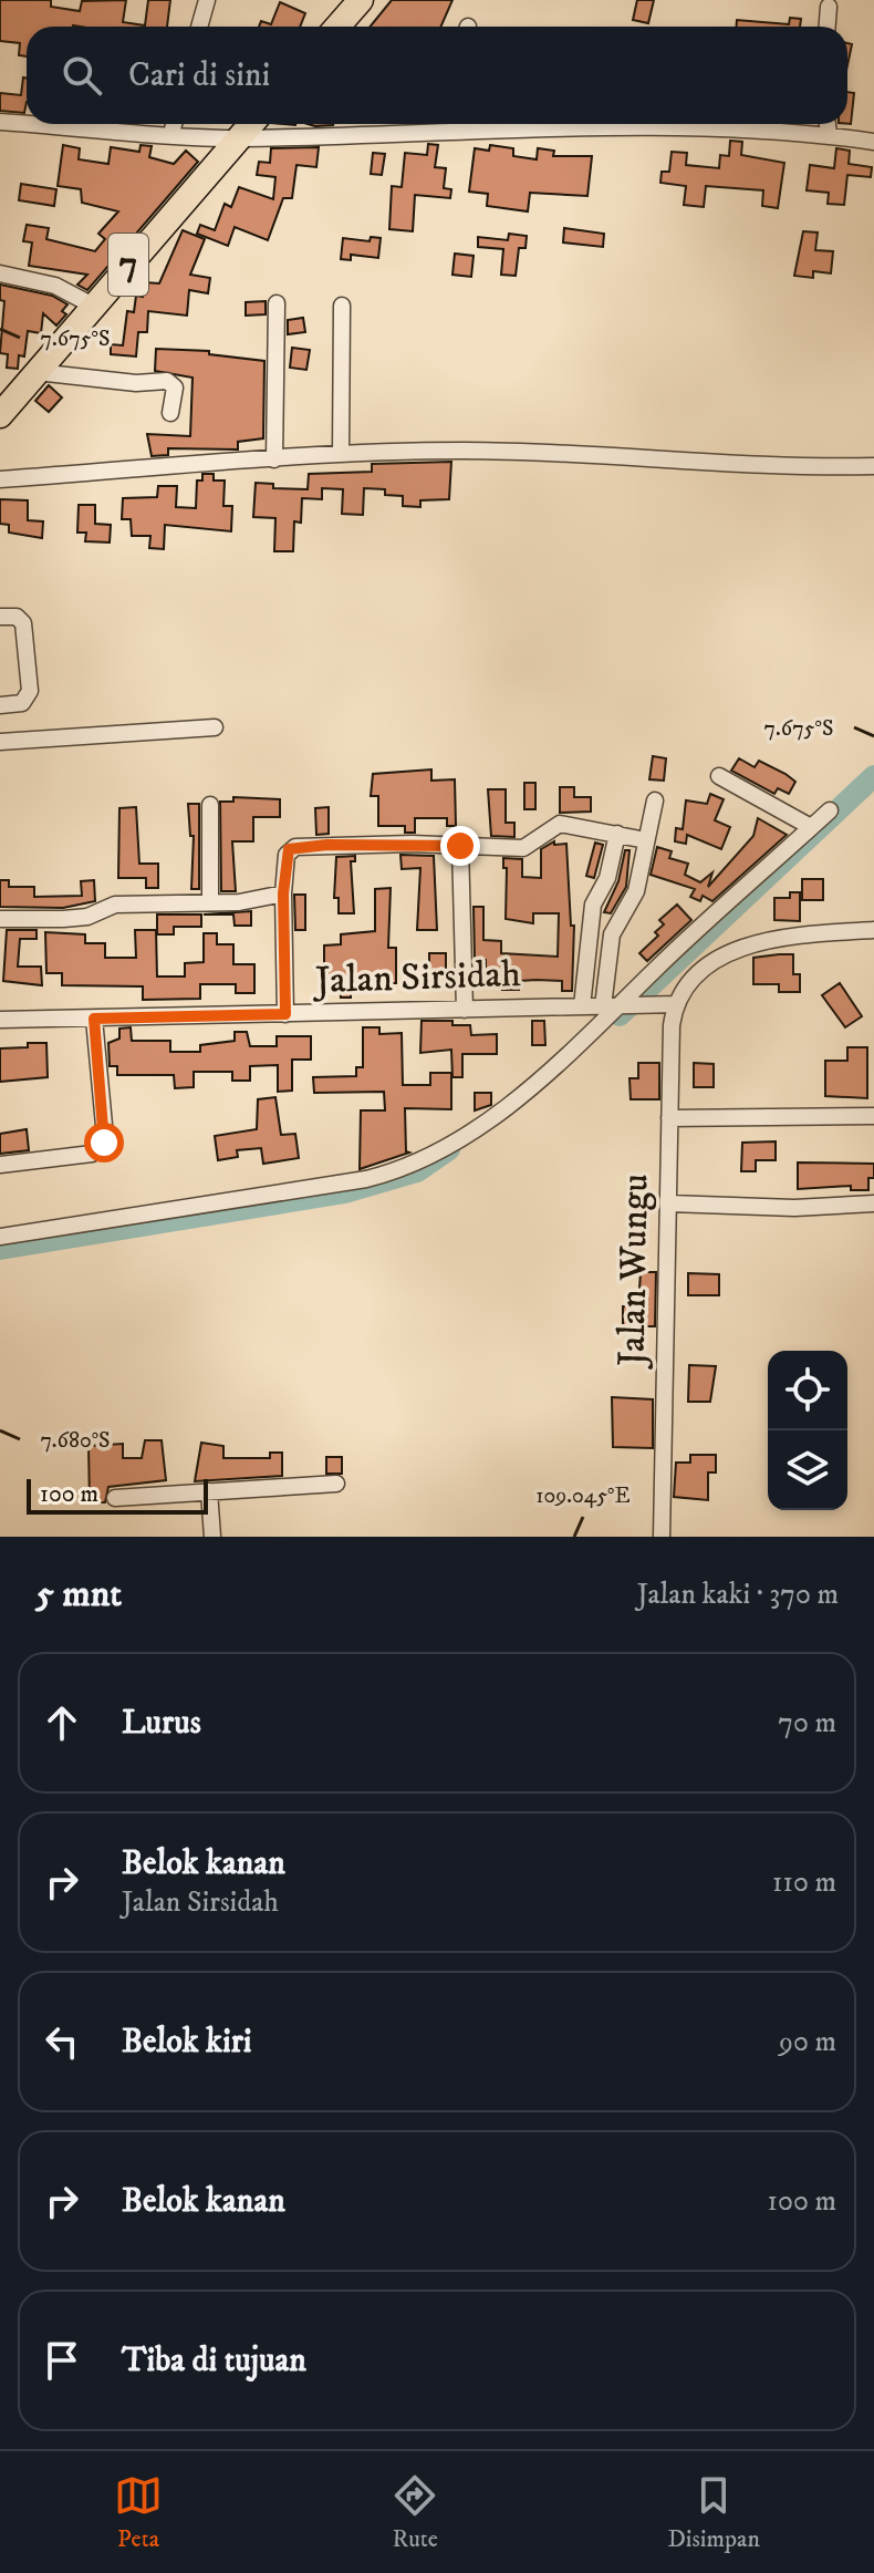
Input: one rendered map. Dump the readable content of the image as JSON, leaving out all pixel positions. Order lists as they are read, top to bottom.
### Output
{
  "streets": {
    "highway": ["7"],
    "street": ["Jalan Sirsidah", "Jalan Wungu"]
  },
  "crossings": [
    ["Jalan Sirsidah", "Jalan Wungu"]
  ],
  "scale_bar": "100 m",
  "page": {
    "search": "Cari di sini",
    "scale": "100 m",
    "heading": ["5 mnt", "Jalan kaki · 370 m"],
    "list": [
      ["Lurus", "70 m"],
      ["Belok kanan", "Jalan Sirsidah", "110 m"],
      ["Belok kiri", "90 m"],
      ["Belok kanan", "100 m"],
      "Tiba di tujuan"
    ],
    "nav": ["Peta", "Rute", "Disimpan"]
  },
  "coordinates": ["7.675°S", "7.680°S", "109.045°E"]
}
